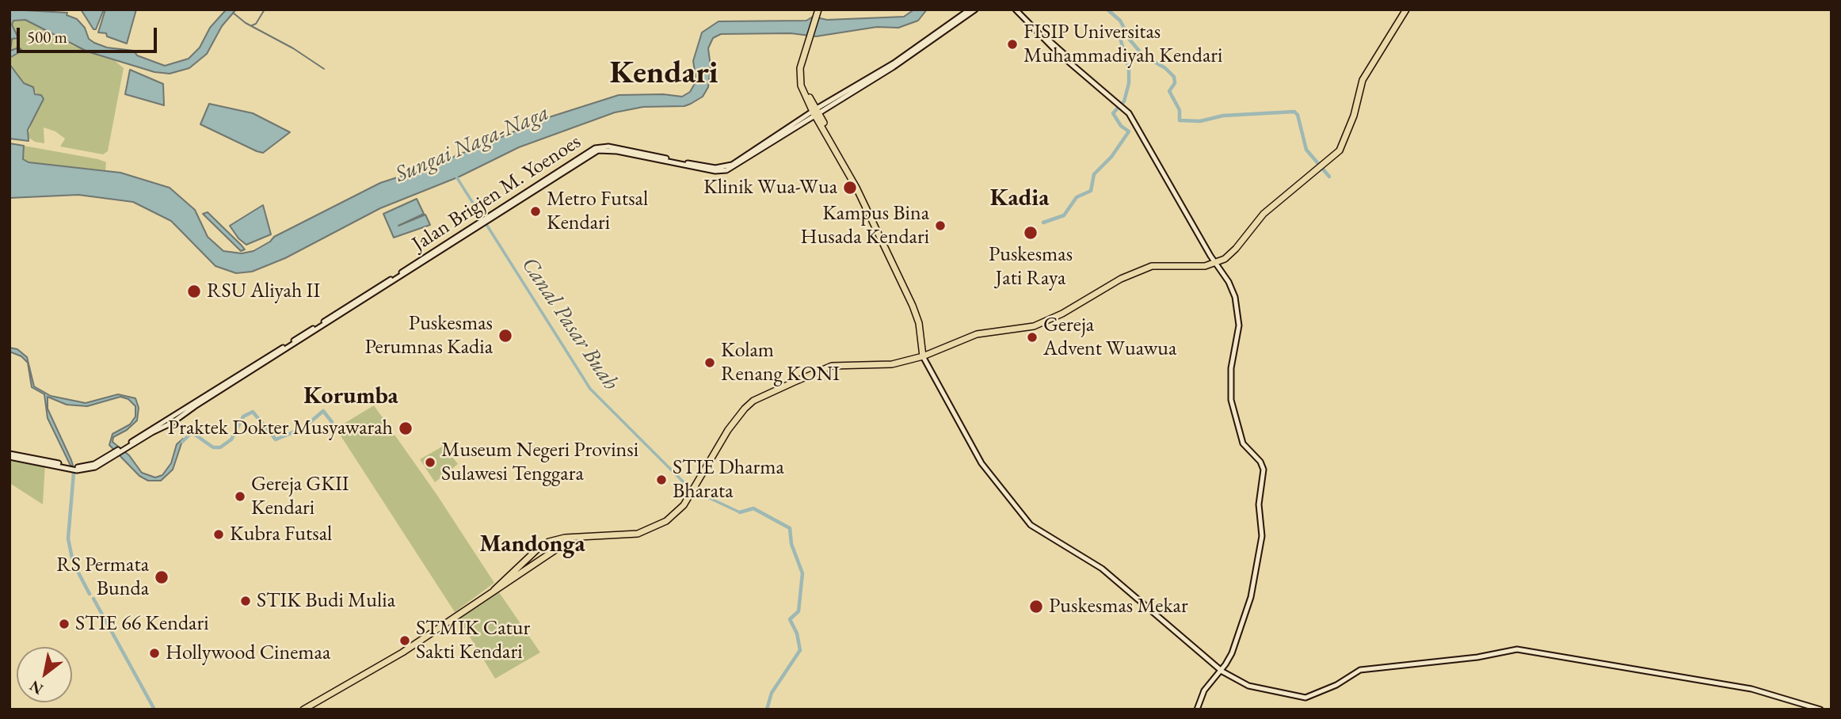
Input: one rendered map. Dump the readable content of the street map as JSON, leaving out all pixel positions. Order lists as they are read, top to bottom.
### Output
{
  "streets": {
    "main road": ["Jalan Brigjen M. Yoenoes"]
  },
  "districts": [
    "Kendari",
    "Kadia",
    "Korumba",
    "Mandonga"
  ],
  "water": ["Sungai Naga-Naga", "Canal Pasar Buah"],
  "places": [
    "FISIP Universitas Muhammadiyah Kendari",
    "Klinik Wua-Wua",
    "Metro Futsal Kendari",
    "Kampus Bina Husada Kendari",
    "Puskesmas Jati Raya",
    "RSU Aliyah II",
    "Puskesmas Perumnas Kadia",
    "Gereja Advent Wuawua",
    "Kolam Renang KONI",
    "Praktek Dokter Musyawarah",
    "Museum Negeri Provinsi Sulawesi Tenggara",
    "STIE Dharma Bharata",
    "Gereja GKII Kendari",
    "Kubra Futsal",
    "RS Permata Bunda",
    "STIK Budi Mulia",
    "Puskesmas Mekar",
    "STIE 66 Kendari",
    "STMIK Catur Sakti Kendari",
    "Hollywood Cinemaa"
  ],
  "scale_bar": "500 m",
  "north": "bottom left"
}
